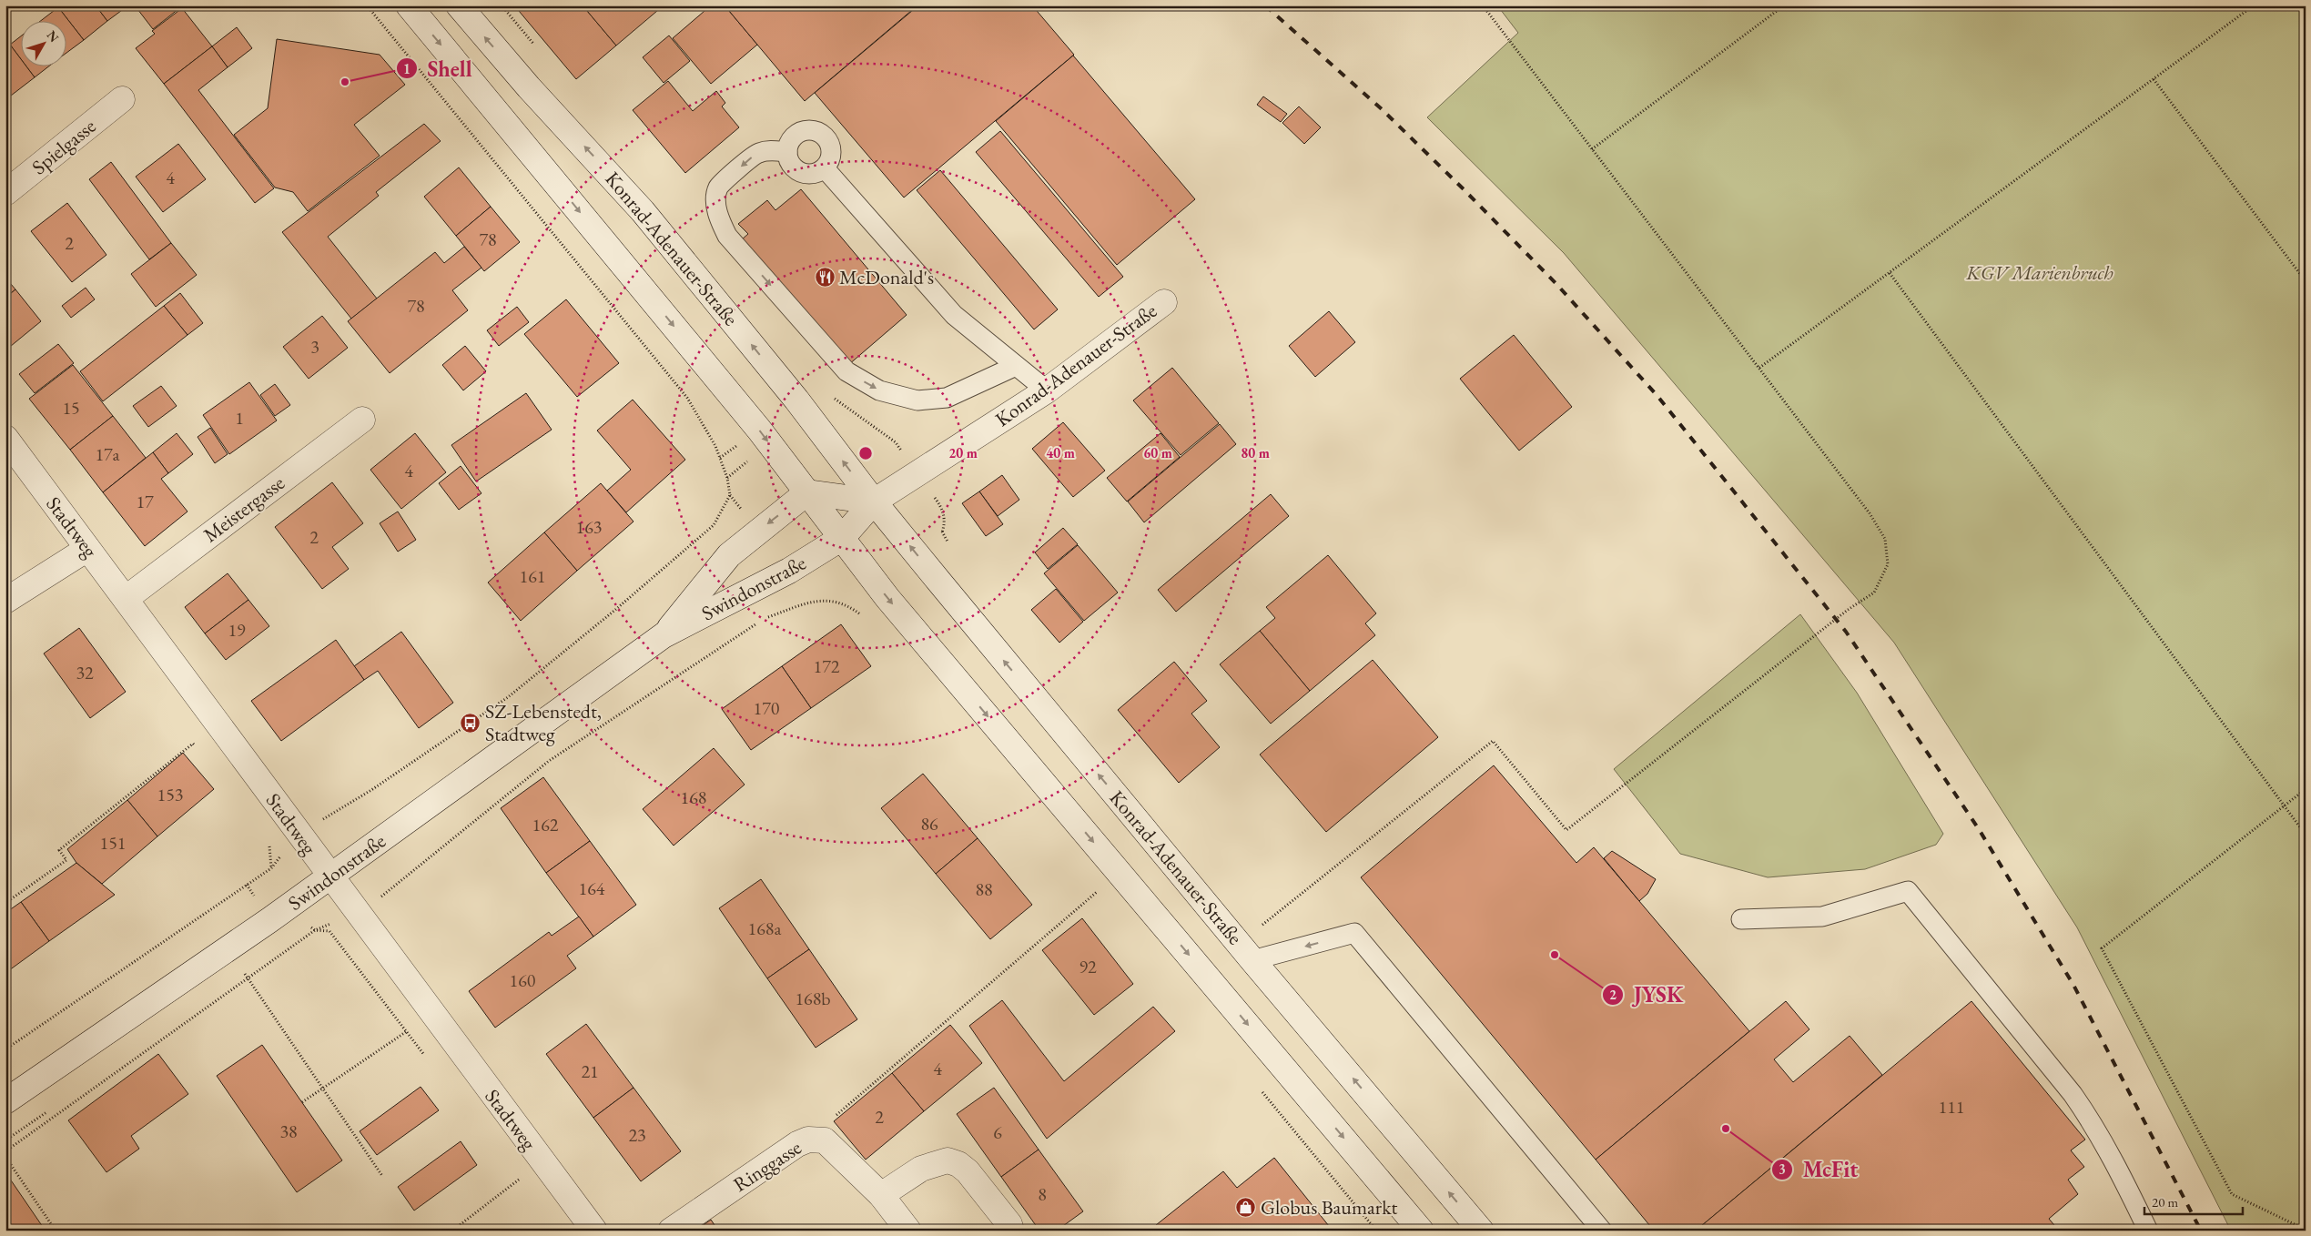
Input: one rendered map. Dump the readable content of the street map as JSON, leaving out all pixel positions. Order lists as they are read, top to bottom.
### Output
{
  "streets": {
    "street": [
      "Spielgasse",
      "Konrad-Adenauer-Straße",
      "Meistergasse",
      "Stadtweg",
      "Swindonstraße",
      "Ringgasse"
    ]
  },
  "crossings": [
    ["Konrad-Adenauer-Straße", "Swindonstraße"],
    ["Meistergasse", "Stadtweg"],
    ["Stadtweg", "Swindonstraße"]
  ],
  "parks": ["KGV Marienbruch"],
  "places": {
    "other": ["Shell", "JYSK", "McFit"],
    "restaurant": ["McDonald's"],
    "bus stop": ["SZ-Lebenstedt, Stadtweg"],
    "shop": ["Globus Baumarkt"]
  },
  "house_numbers": [
    "4",
    "78",
    "2",
    "78",
    "3",
    "15",
    "1",
    "17a",
    "4",
    "17",
    "163",
    "2",
    "161",
    "19",
    "172",
    "32",
    "170",
    "153",
    "168",
    "86",
    "162",
    "151",
    "164",
    "88",
    "168a",
    "92",
    "160",
    "168b",
    "4",
    "21",
    "111",
    "2",
    "38",
    "6",
    "23",
    "8"
  ],
  "scale_bar": "20 m",
  "north": "top right",
  "rings": [
    "20 m",
    "40 m",
    "60 m",
    "80 m"
  ]
}
